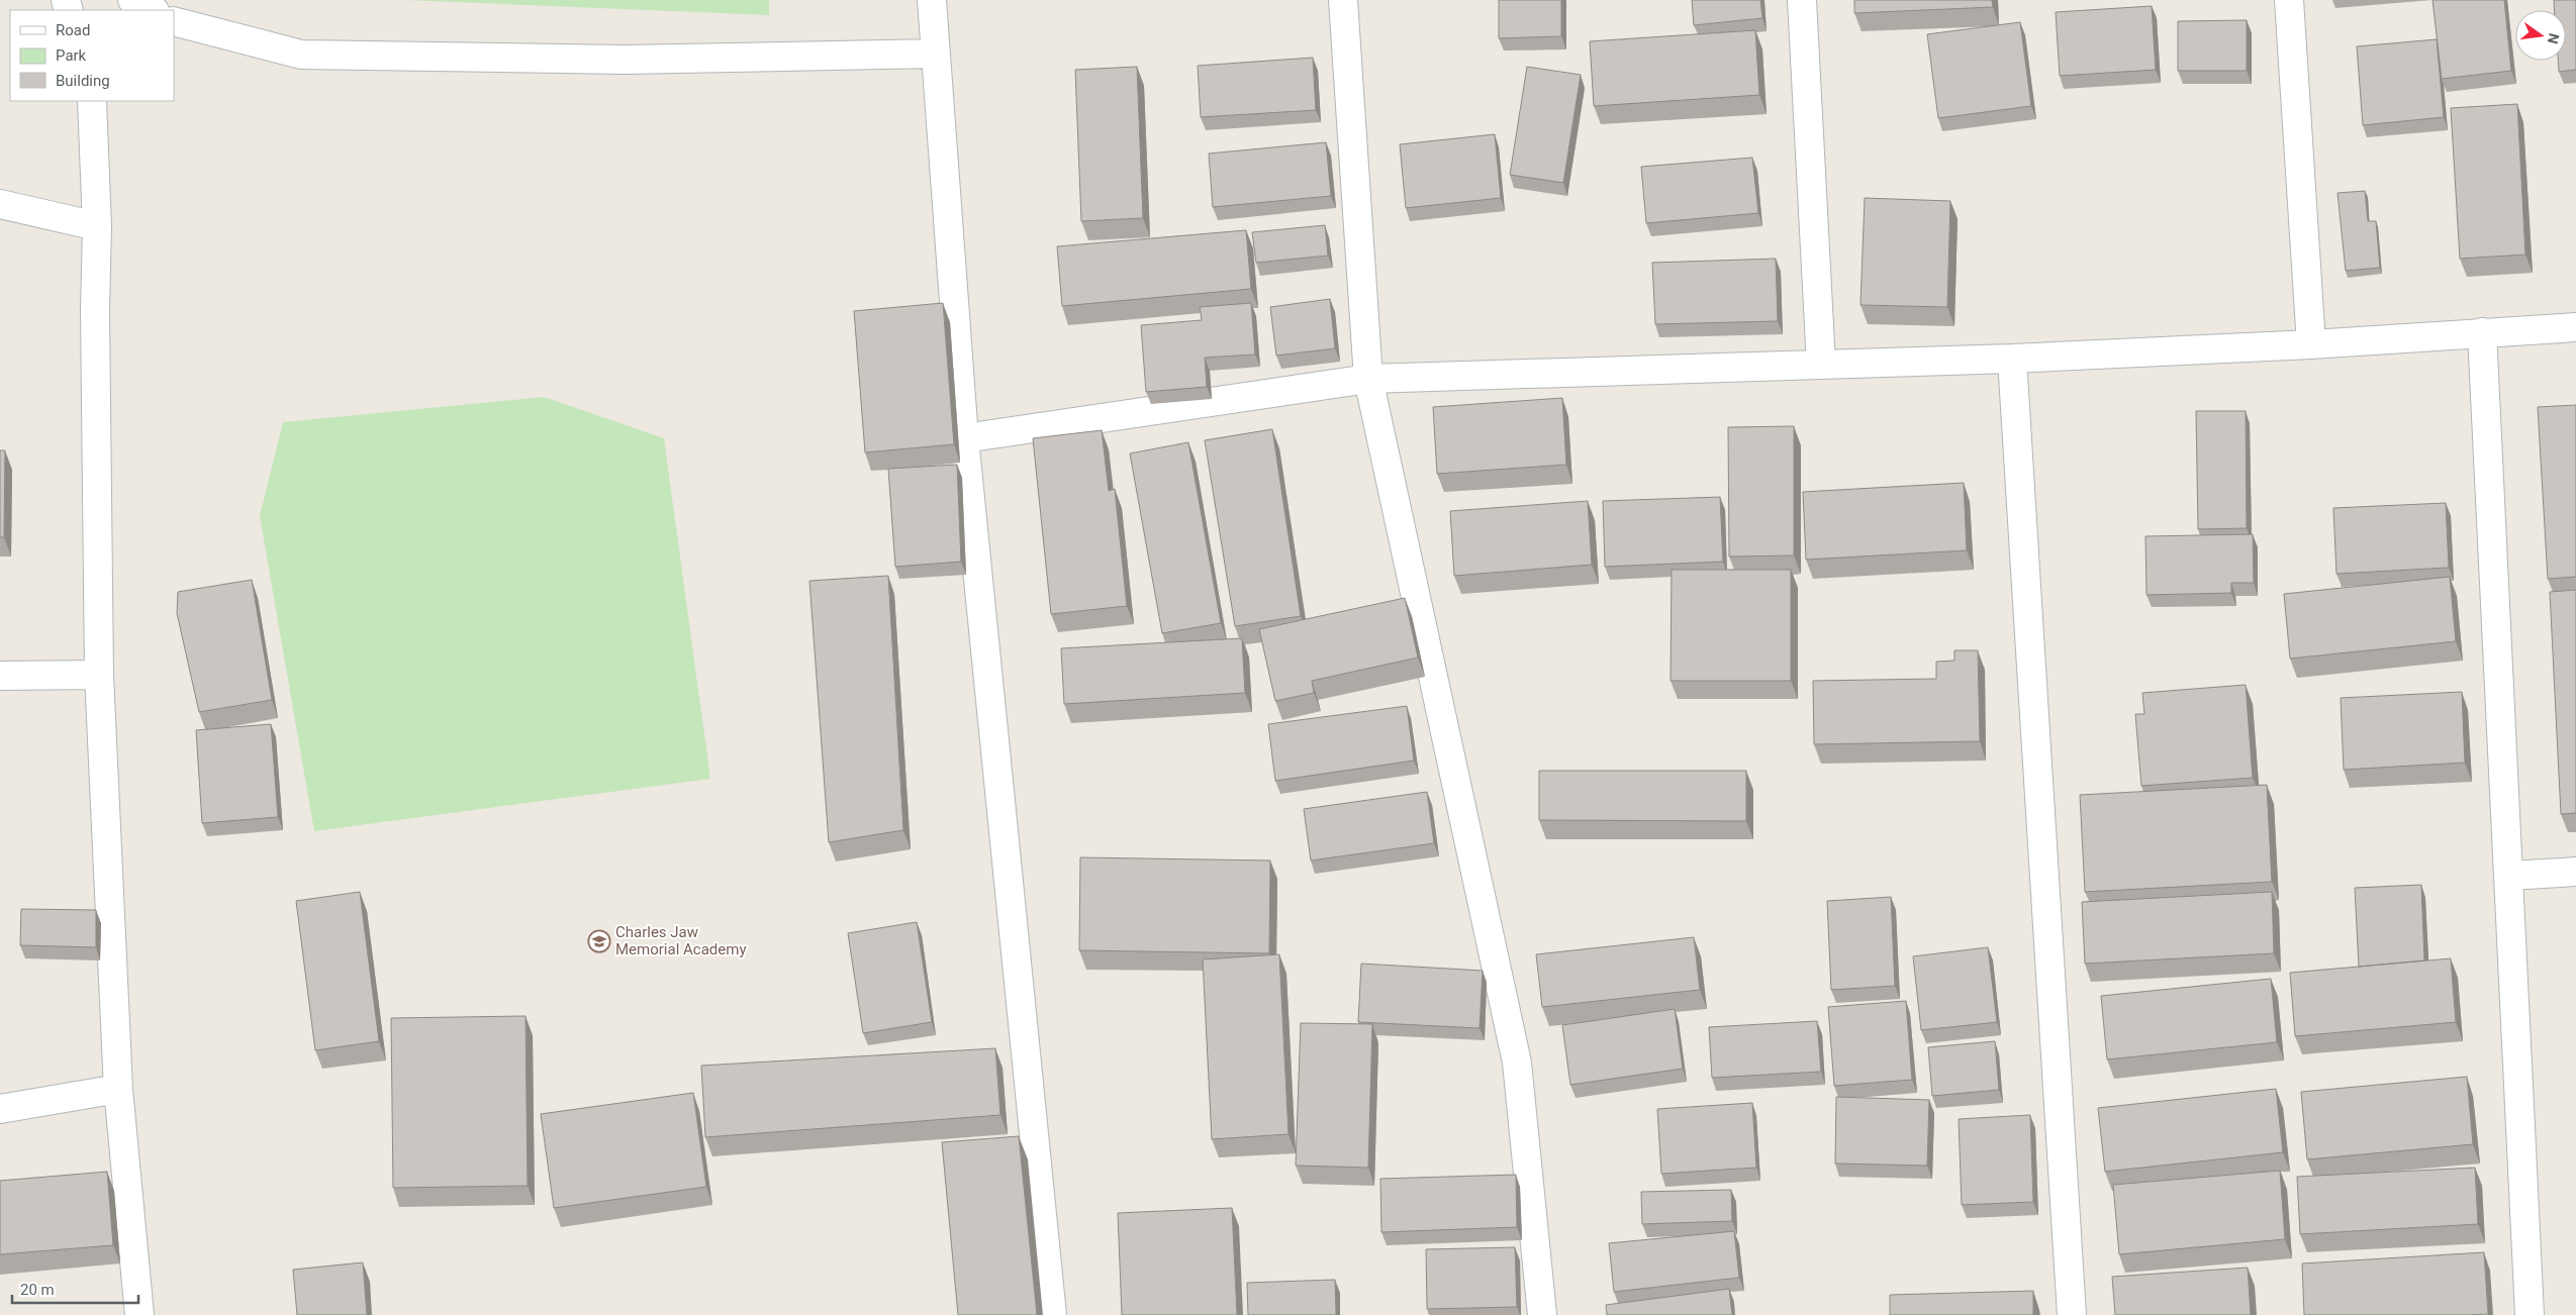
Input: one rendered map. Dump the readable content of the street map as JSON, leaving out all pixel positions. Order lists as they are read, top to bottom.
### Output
{
  "places": {
    "school or university": ["Charles Jaw Memorial Academy"]
  },
  "legend": ["Road", "Park", "Building"],
  "scale_bar": "20 m",
  "north": "right"
}
